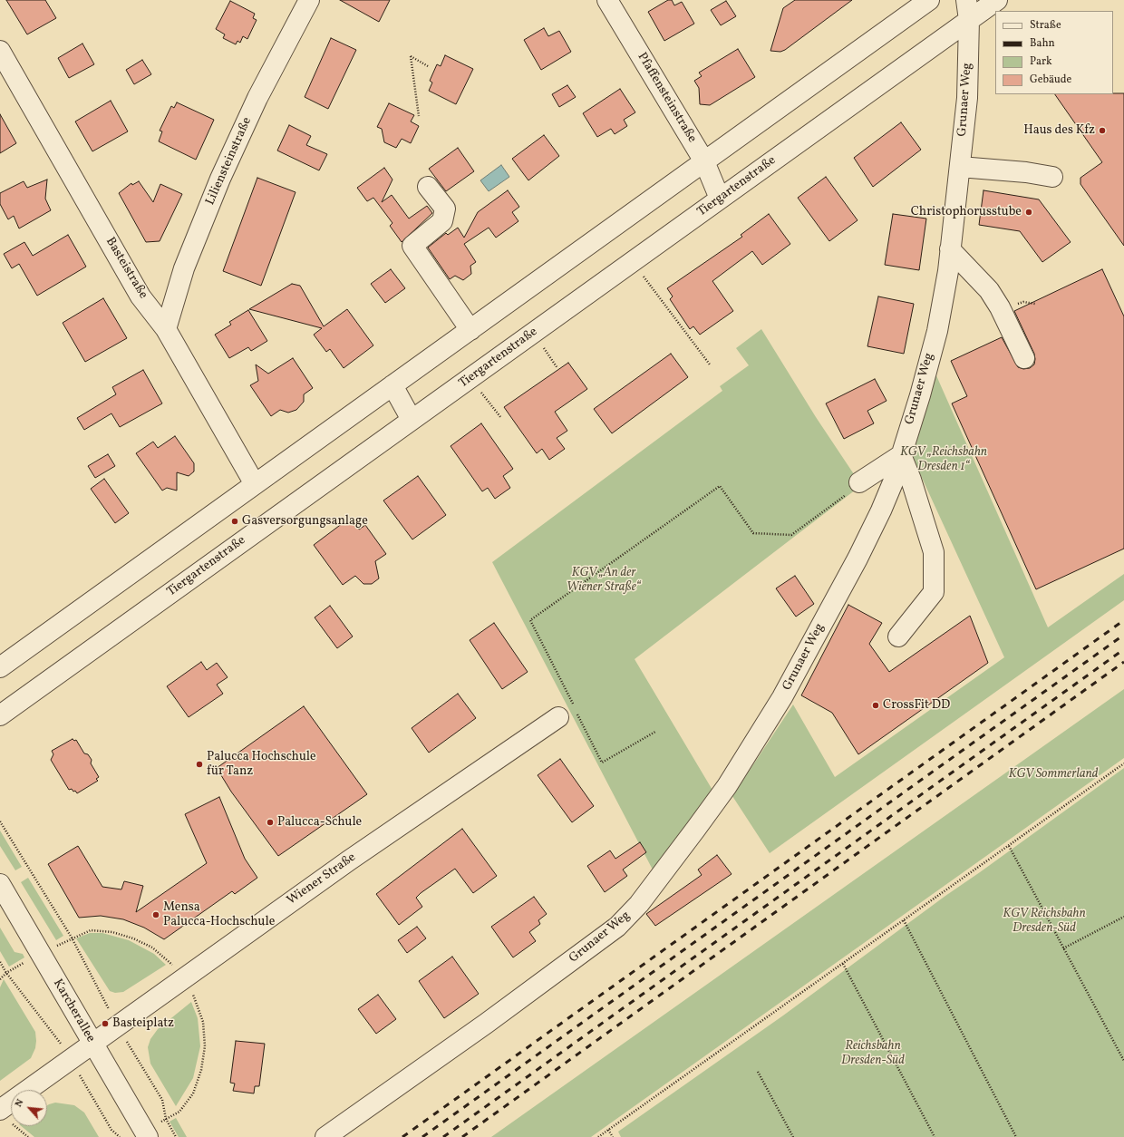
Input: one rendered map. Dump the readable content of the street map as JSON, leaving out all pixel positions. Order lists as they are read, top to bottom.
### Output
{
  "streets": {
    "street": [
      "Pfaffensteinstraße",
      "Grunaer Weg",
      "Liliensteinstraße",
      "Tiergartenstraße",
      "Basteistraße",
      "Wiener Straße",
      "Karcherallee"
    ]
  },
  "crossings": [
    ["Pfaffensteinstraße", "Tiergartenstraße"],
    ["Grunaer Weg", "Tiergartenstraße"],
    ["Liliensteinstraße", "Basteistraße"],
    ["Wiener Straße", "Karcherallee"]
  ],
  "parks": [
    "KGV „Reichsbahn Dresden 1“",
    "KGV „An der Wiener Straße“",
    "KGV Sommerland",
    "KGV Reichsbahn Dresden-Süd",
    "Reichsbahn Dresden-Süd"
  ],
  "places": [
    "Haus des Kfz",
    "Christophorusstube",
    "Gasversorgungsanlage",
    "CrossFit DD",
    "Palucca Hochschule für Tanz",
    "Palucca-Schule",
    "Mensa Palucca-Hochschule",
    "Basteiplatz"
  ],
  "legend": [
    "Straße",
    "Bahn",
    "Park",
    "Gebäude"
  ],
  "north": "top left"
}
